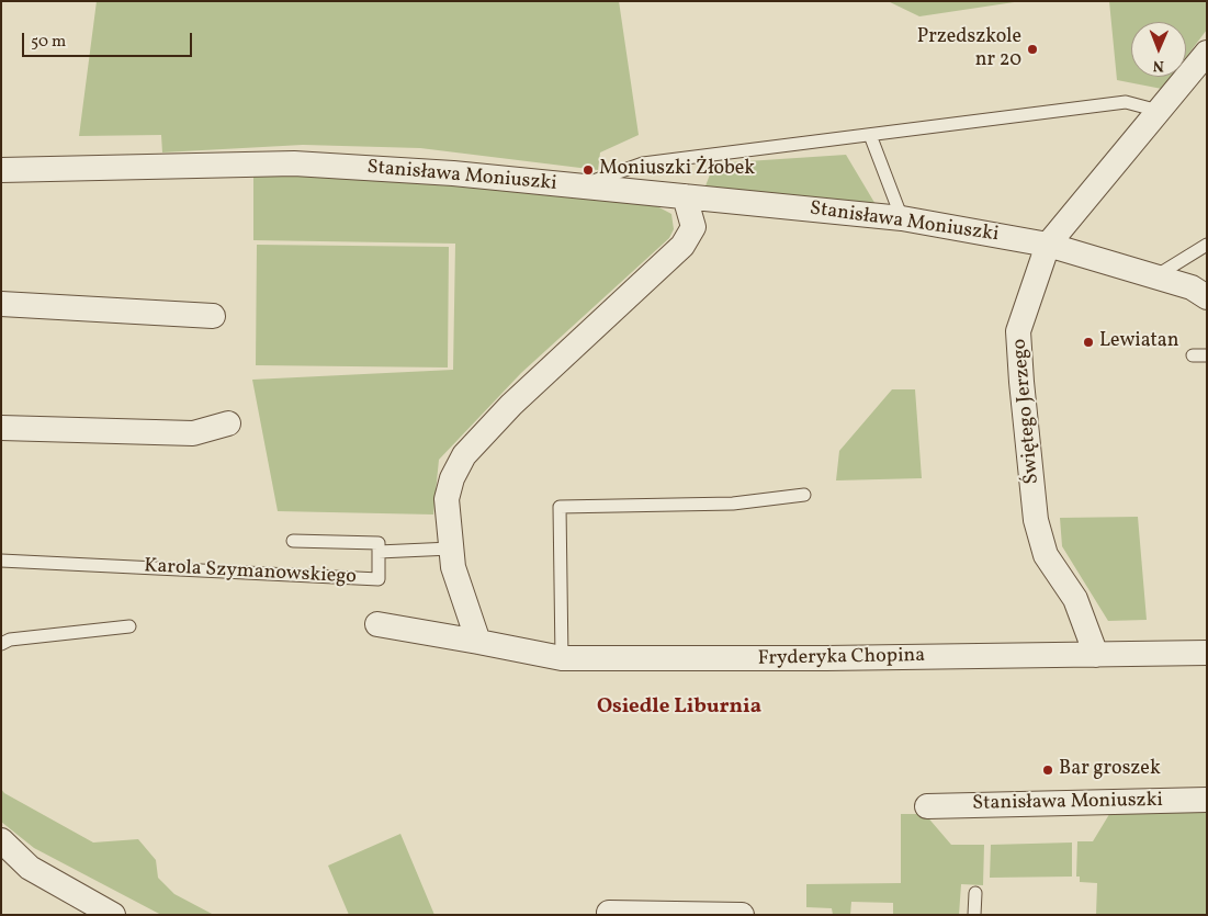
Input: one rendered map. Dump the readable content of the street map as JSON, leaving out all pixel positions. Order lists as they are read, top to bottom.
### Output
{
  "streets": {
    "street": ["Stanisława Moniuszki", "Świętego Jerzego", "Fryderyka Chopina"],
    "lane": ["Karola Szymanowskiego"]
  },
  "crossings": [
    ["Stanisława Moniuszki", "Świętego Jerzego"],
    ["Świętego Jerzego", "Fryderyka Chopina"]
  ],
  "districts": ["Osiedle Liburnia"],
  "places": [
    "Przedszkole nr 20",
    "Moniuszki Żłobek",
    "Lewiatan",
    "Bar groszek"
  ],
  "scale_bar": "50 m",
  "north": "bottom"
}
